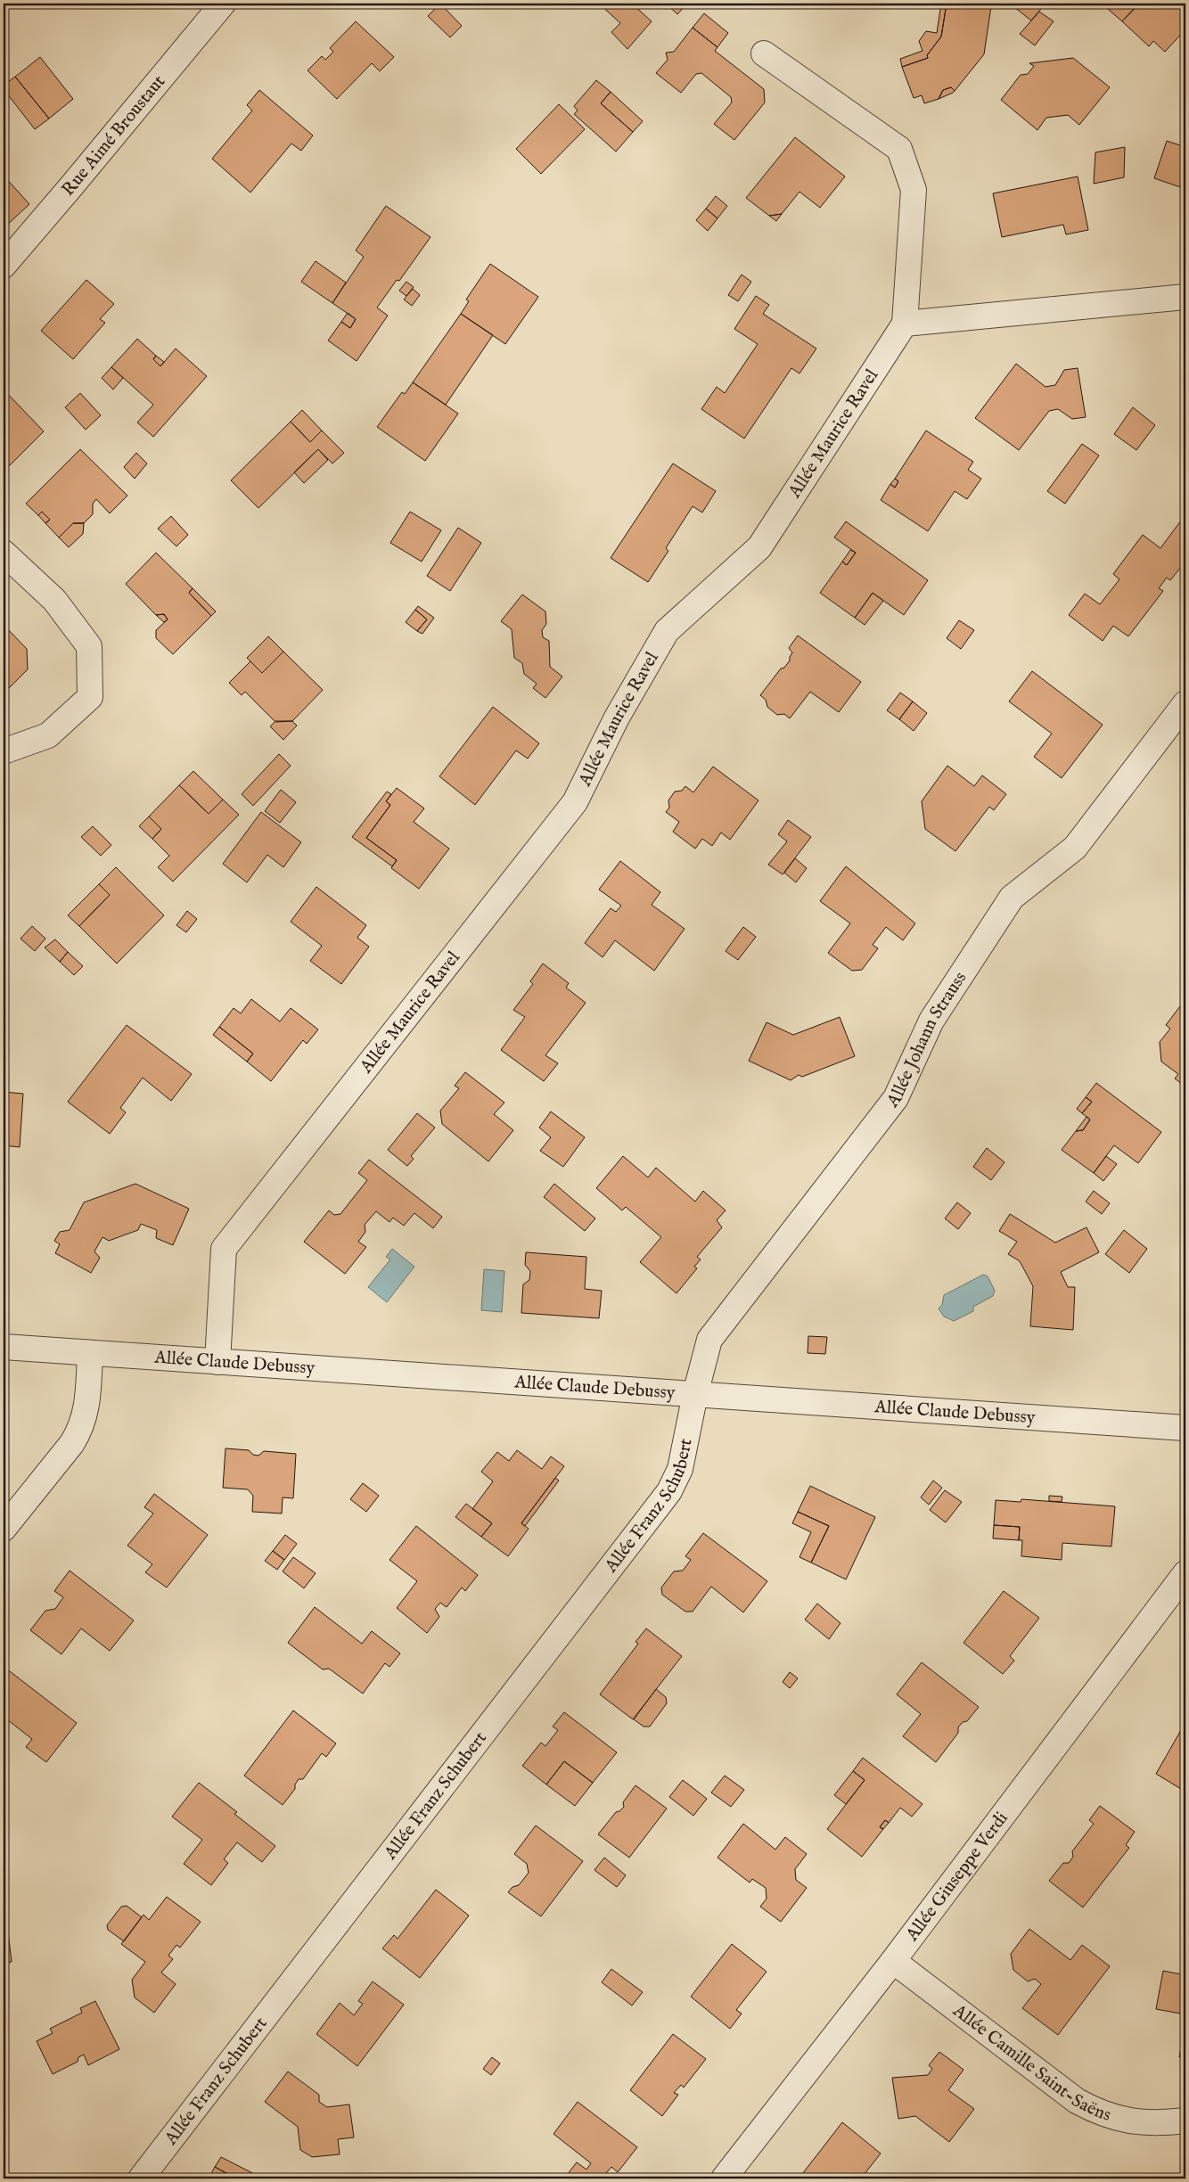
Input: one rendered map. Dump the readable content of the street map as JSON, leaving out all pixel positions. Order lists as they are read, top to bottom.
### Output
{
  "streets": {
    "street": [
      "Rue Aimé Broustaut",
      "Allée Maurice Ravel",
      "Allée Johann Strauss",
      "Allée Claude Debussy",
      "Allée Franz Schubert",
      "Allée Giuseppe Verdi",
      "Allée Camille Saint-Saëns"
    ]
  },
  "crossings": [
    ["Allée Maurice Ravel", "Allée Claude Debussy"],
    ["Allée Johann Strauss", "Allée Claude Debussy"],
    ["Allée Johann Strauss", "Allée Franz Schubert"],
    ["Allée Claude Debussy", "Allée Franz Schubert"],
    ["Allée Giuseppe Verdi", "Allée Camille Saint-Saëns"]
  ]
}
